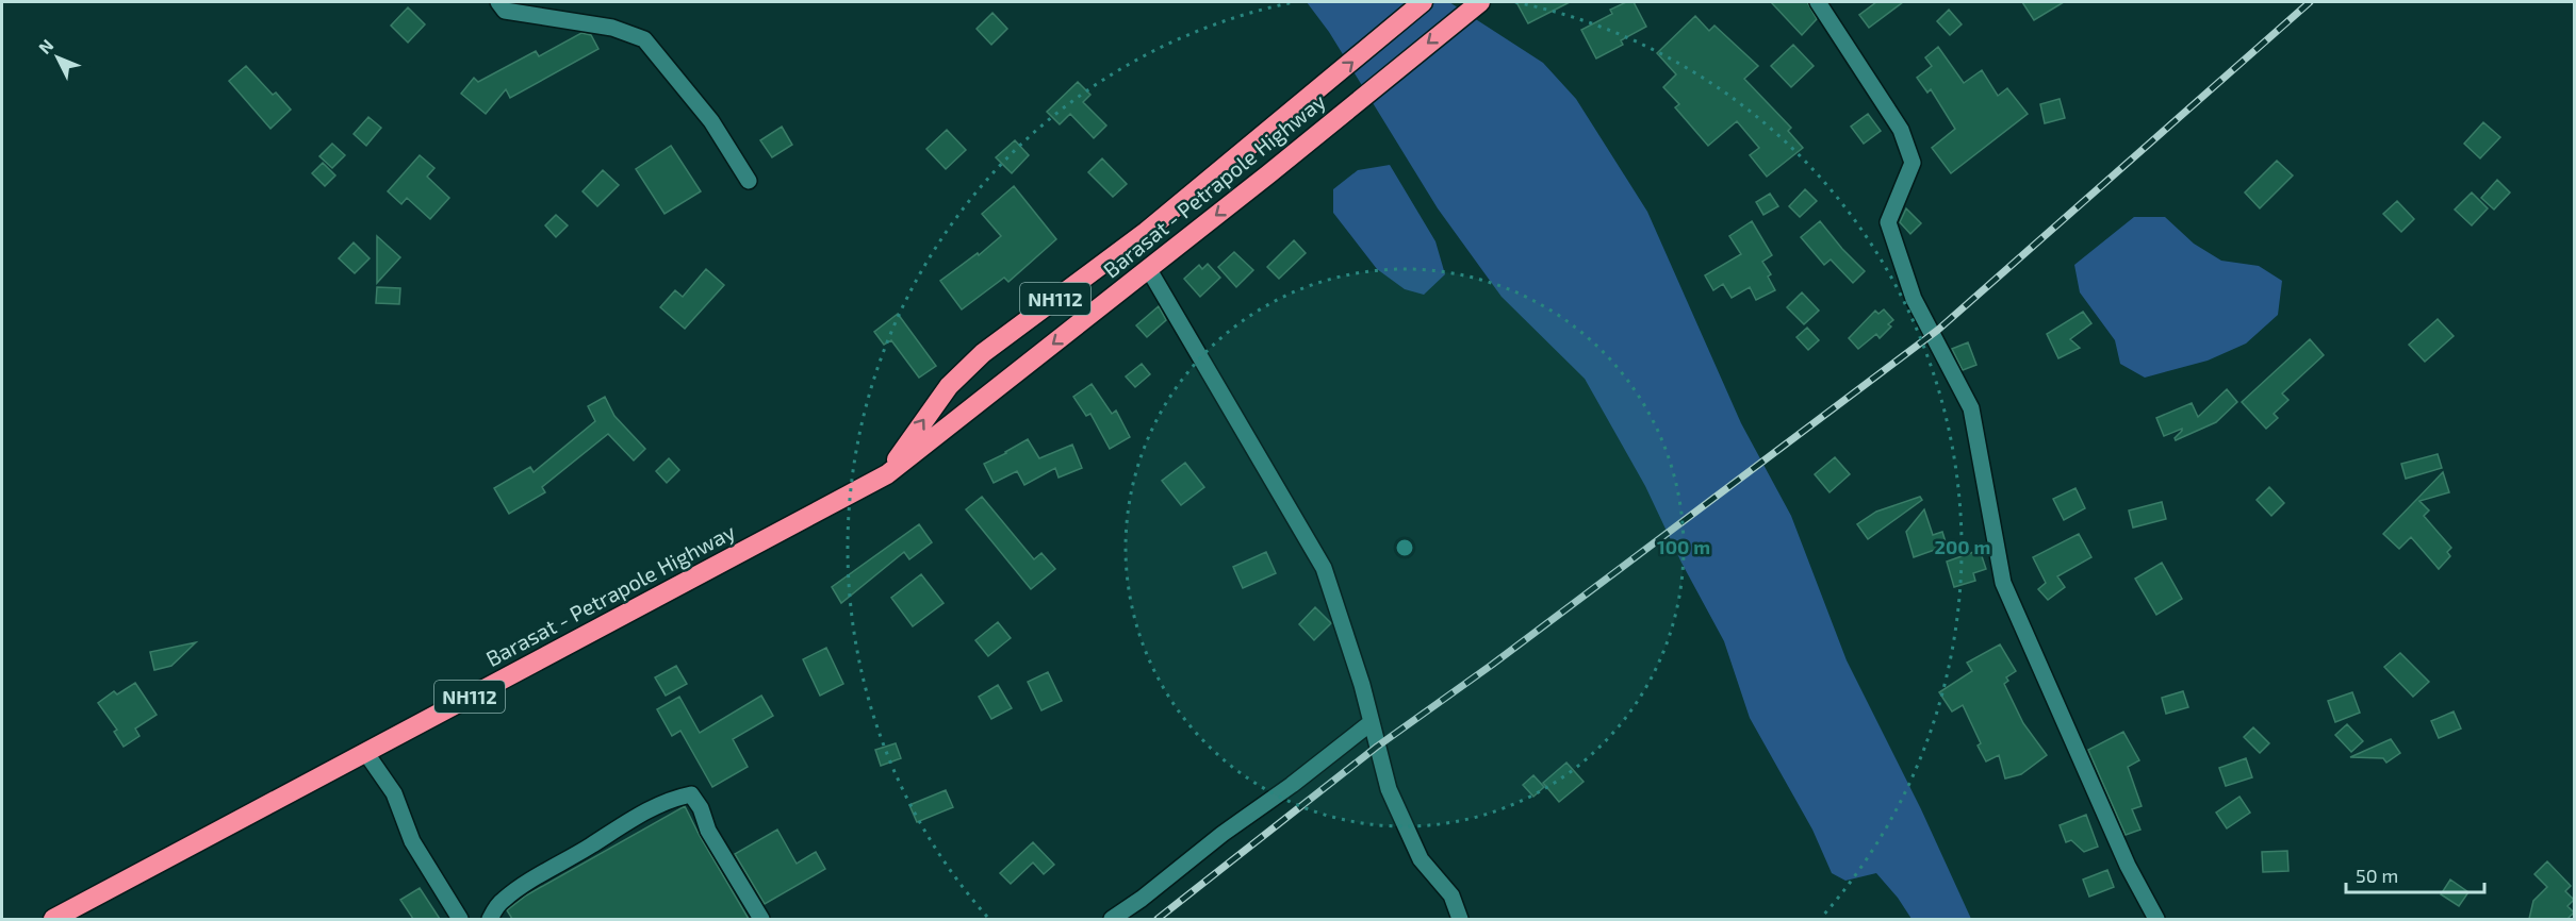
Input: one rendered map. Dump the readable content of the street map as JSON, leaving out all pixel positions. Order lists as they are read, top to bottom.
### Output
{
  "streets": {
    "highway": ["Barasat - Petrapole Highway", "NH112"]
  },
  "scale_bar": "50 m",
  "north": "top left",
  "rings": ["100 m", "200 m"]
}
